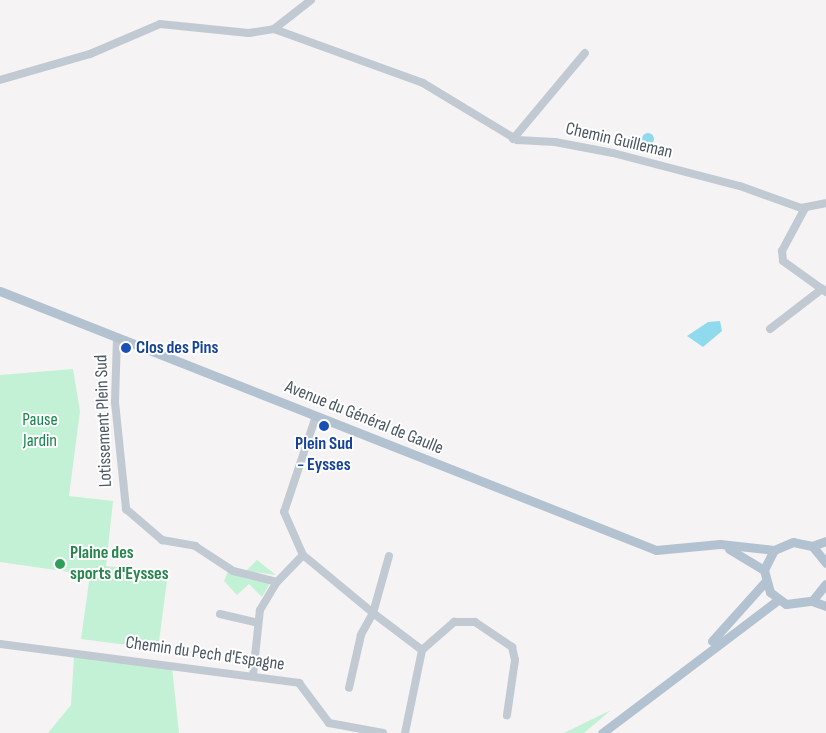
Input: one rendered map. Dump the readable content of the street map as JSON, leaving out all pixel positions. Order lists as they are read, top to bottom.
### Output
{
  "streets": {
    "main road": ["Avenue du Général de Gaulle"],
    "street": ["Chemin Guilleman", "Lotissement Plein Sud", "Chemin du Pech d'Espagne"]
  },
  "crossings": [
    ["Avenue du Général de Gaulle", "Lotissement Plein Sud"]
  ],
  "parks": ["Pause Jardin"],
  "places": ["Clos des Pins", "Plein Sud - Eysses", "Plaine des sports d'Eysses"]
}
